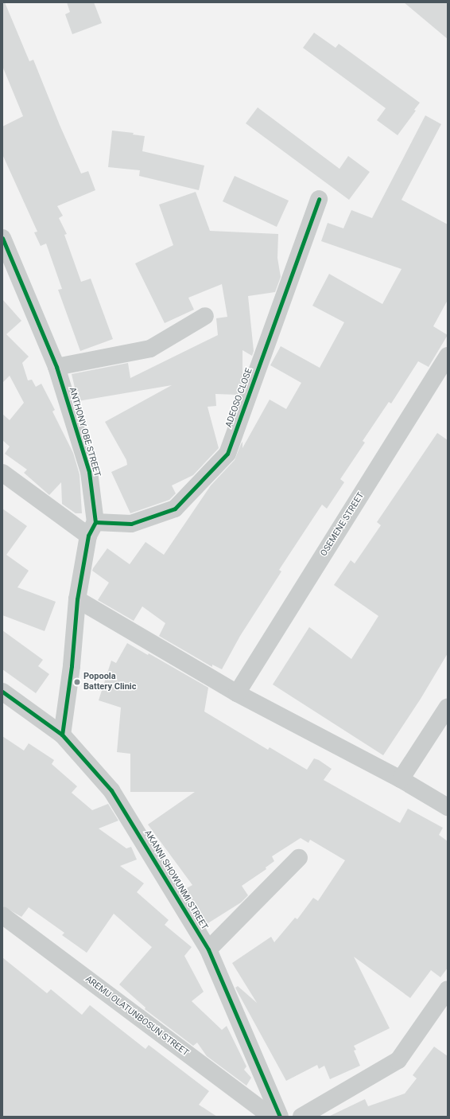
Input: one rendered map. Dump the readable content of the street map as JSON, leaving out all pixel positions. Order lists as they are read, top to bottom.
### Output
{
  "streets": {
    "street": [
      "ADEOSO CLOSE",
      "ANTHONY OBE STREET",
      "OSEMENE STREET",
      "AKANNI SHOWUNMI STREET",
      "AREMU OLATUNBOSUN STREET"
    ]
  },
  "crossings": [
    ["ADEOSO CLOSE", "ANTHONY OBE STREET"],
    ["ANTHONY OBE STREET", "AKANNI SHOWUNMI STREET"]
  ],
  "places": ["Popoola Battery Clinic"]
}
